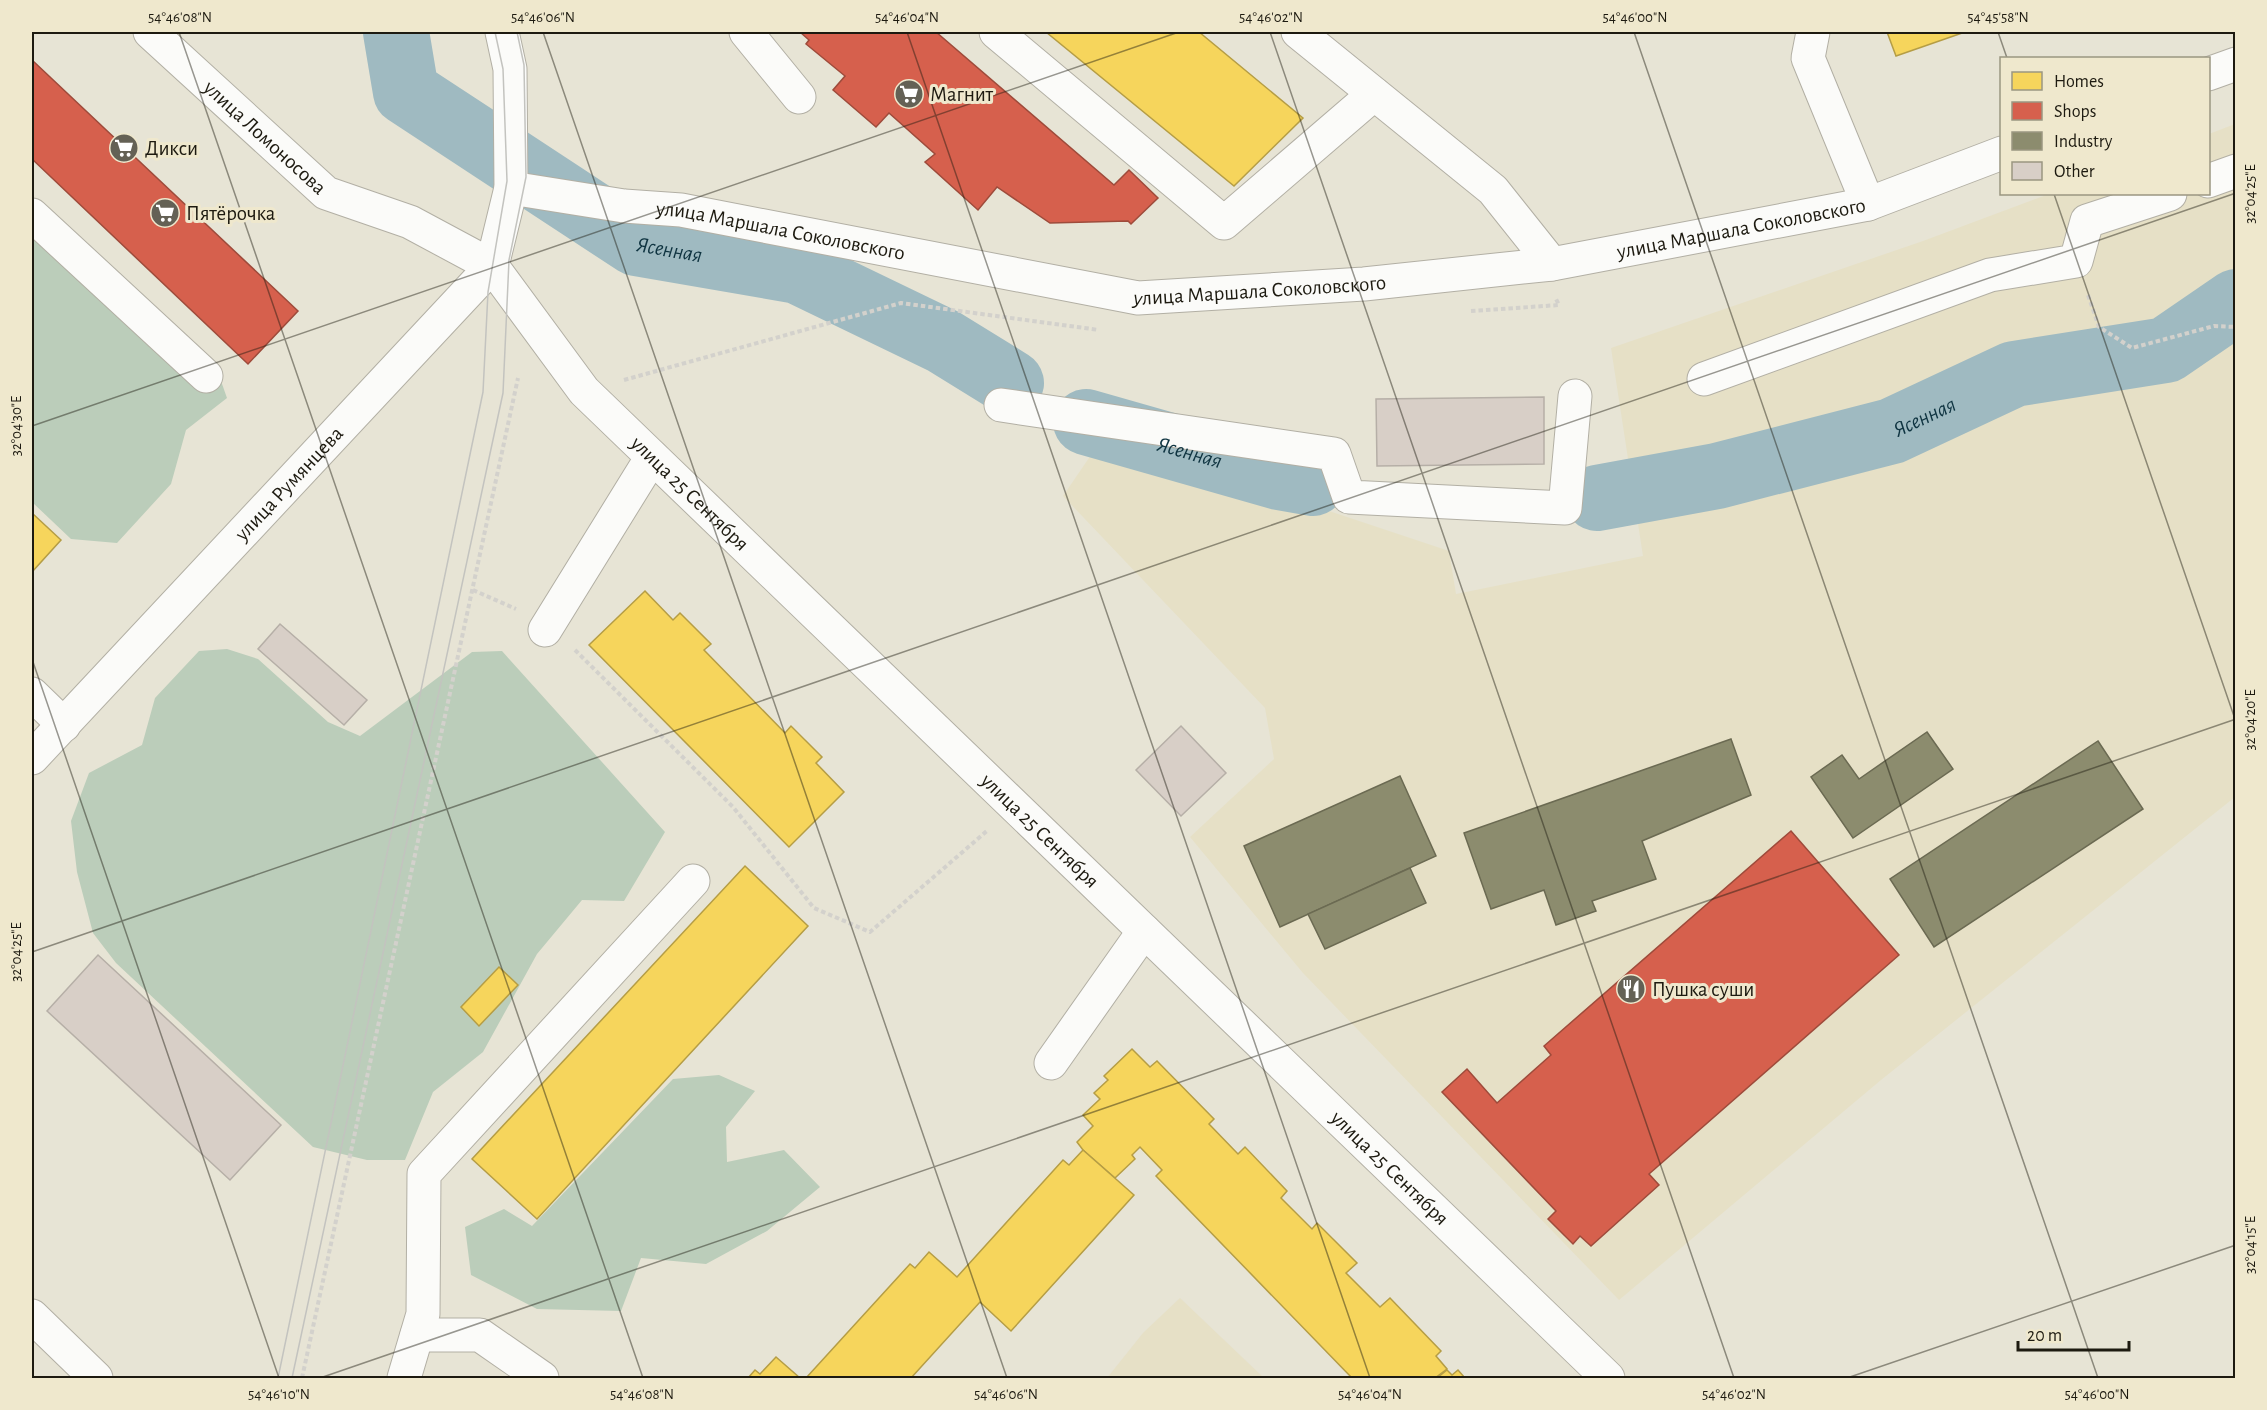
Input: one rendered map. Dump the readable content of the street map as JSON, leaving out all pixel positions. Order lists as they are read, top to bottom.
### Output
{
  "streets": {
    "street": [
      "улица Ломоносова",
      "улица Маршала Соколовского",
      "улица Румянцева",
      "улица 25 Сентября"
    ]
  },
  "crossings": [
    ["улица Ломоносова", "улица Румянцева"],
    ["улица Ломоносова", "улица 25 Сентября"],
    ["улица Румянцева", "улица 25 Сентября"]
  ],
  "water": ["Ясенная"],
  "places": {
    "supermarket": ["Магнит", "Дикси", "Пятёрочка"],
    "restaurant": ["Пушка суши"]
  },
  "legend": [
    "Homes",
    "Shops",
    "Industry",
    "Other"
  ],
  "scale_bar": "20 m",
  "coordinates": [
    "54°46'08\"N",
    "54°46'06\"N",
    "54°46'04\"N",
    "54°46'02\"N",
    "54°46'00\"N",
    "54°45'58\"N",
    "32°04'25\"E",
    "32°04'30\"E",
    "32°04'20\"E",
    "32°04'15\"E",
    "54°46'10\"N"
  ]
}
